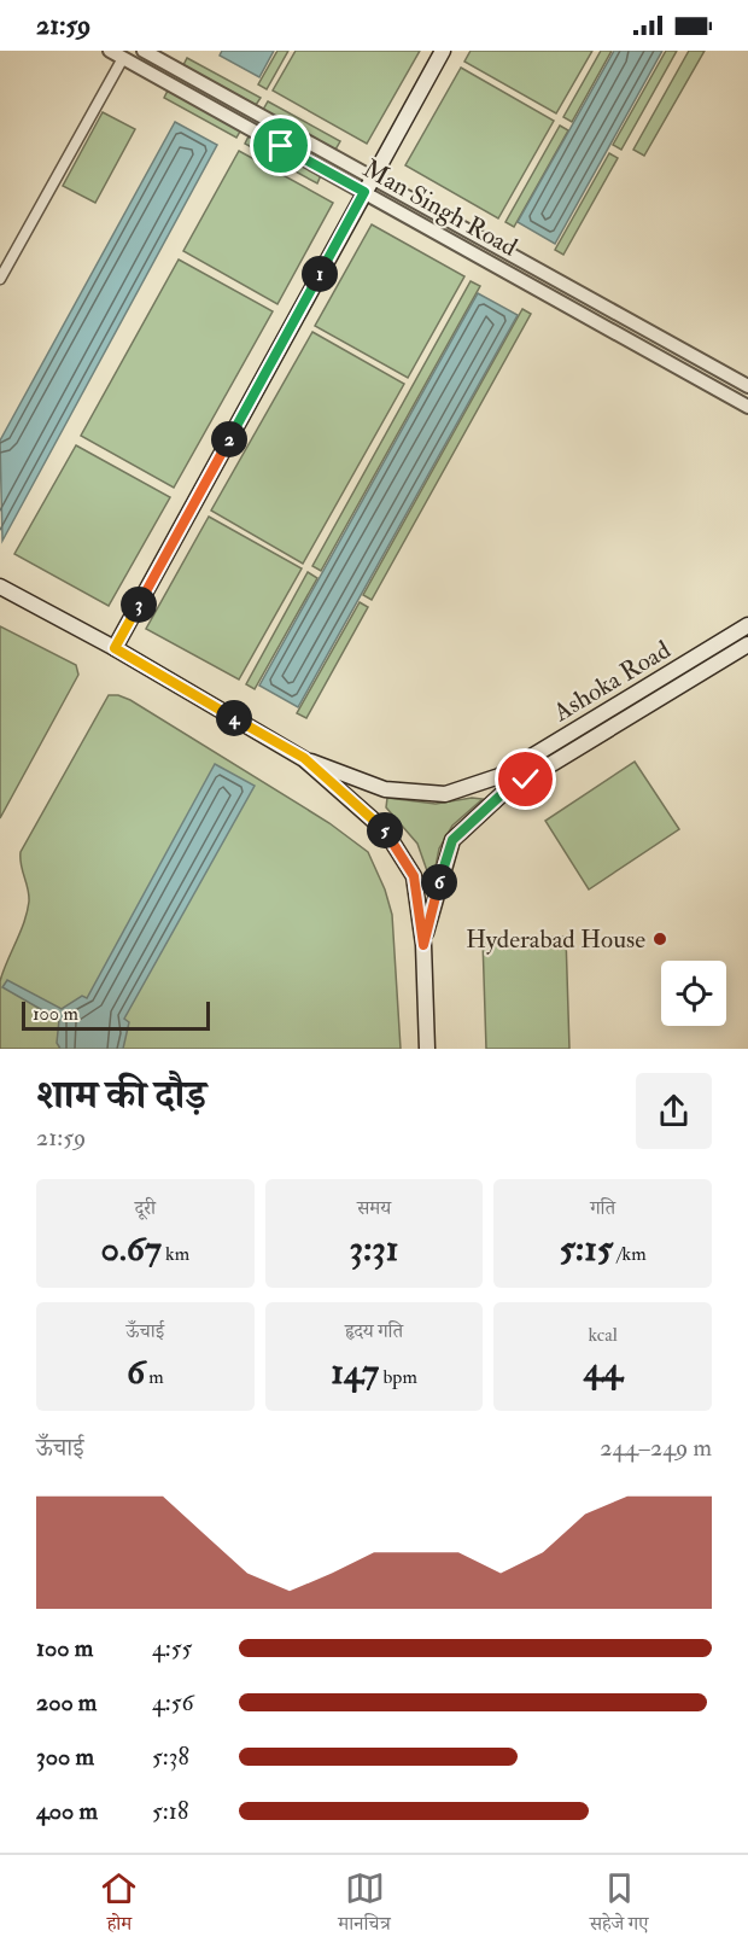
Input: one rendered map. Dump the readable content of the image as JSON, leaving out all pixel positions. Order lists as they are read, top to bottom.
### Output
{
  "streets": {
    "main road": ["Ashoka Road"],
    "street": ["Man Singh Road"]
  },
  "places": ["Hyderabad House"],
  "scale_bar": "100 m",
  "page": {
    "status": "21:59",
    "pins": [
      "1",
      "2",
      "3",
      "4",
      "5",
      "6"
    ],
    "scale": "100 m",
    "heading": ["शाम की दौड़", "21:59"],
    "stats": [
      ["दूरी", "0.67 km"],
      ["समय", "3:31"],
      ["गति", "5:15 /km"],
      ["ऊँचाई", "6 m"],
      ["हृदय गति", "147 bpm"],
      ["kcal", "44"]
    ],
    "chart": ["ऊँचाई", "244–249 m"],
    "list": [
      {
        "name": "100 m",
        "note": "4:55"
      },
      {
        "name": "200 m",
        "note": "4:56"
      },
      {
        "name": "300 m",
        "note": "5:38"
      },
      {
        "name": "400 m",
        "note": "5:18"
      }
    ],
    "tabs": ["होम", "मानचित्र", "सहेजे गए"]
  }
}
